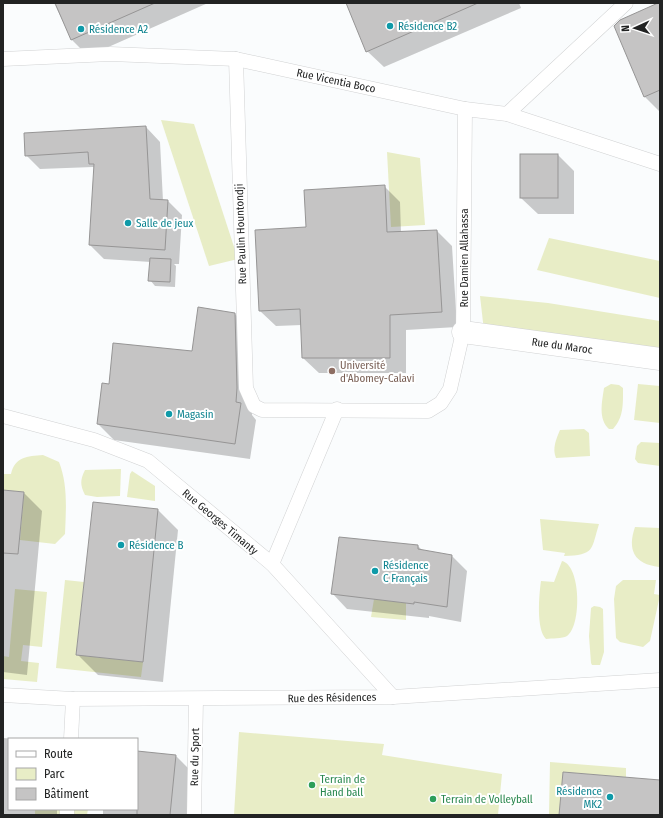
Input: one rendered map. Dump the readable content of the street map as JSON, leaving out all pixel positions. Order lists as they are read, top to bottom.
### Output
{
  "streets": {
    "street": ["Rue du Maroc"],
    "lane": [
      "Rue Vicentia Boco",
      "Rue Paulin Hountondji",
      "Rue Damien Allahassa",
      "Rue Georges Timanty",
      "Rue des Résidences",
      "Rue du Sport"
    ]
  },
  "crossings": [
    ["Rue Vicentia Boco", "Rue Paulin Hountondji"],
    ["Rue Vicentia Boco", "Rue Damien Allahassa"],
    ["Rue Paulin Hountondji", "Rue Damien Allahassa"],
    ["Rue Damien Allahassa", "Rue du Maroc"],
    ["Rue Georges Timanty", "Rue des Résidences"],
    ["Rue des Résidences", "Rue du Sport"]
  ],
  "places": [
    "Résidence B2",
    "Résidence A2",
    "Salle de jeux",
    "Université d'Abomey-Calavi",
    "Magasin",
    "Résidence B",
    "Résidence C Français",
    "Terrain de Hand ball",
    "Résidence MK2",
    "Terrain de Volleyball"
  ],
  "legend": ["Route", "Parc", "Bâtiment"],
  "north": "left"
}
